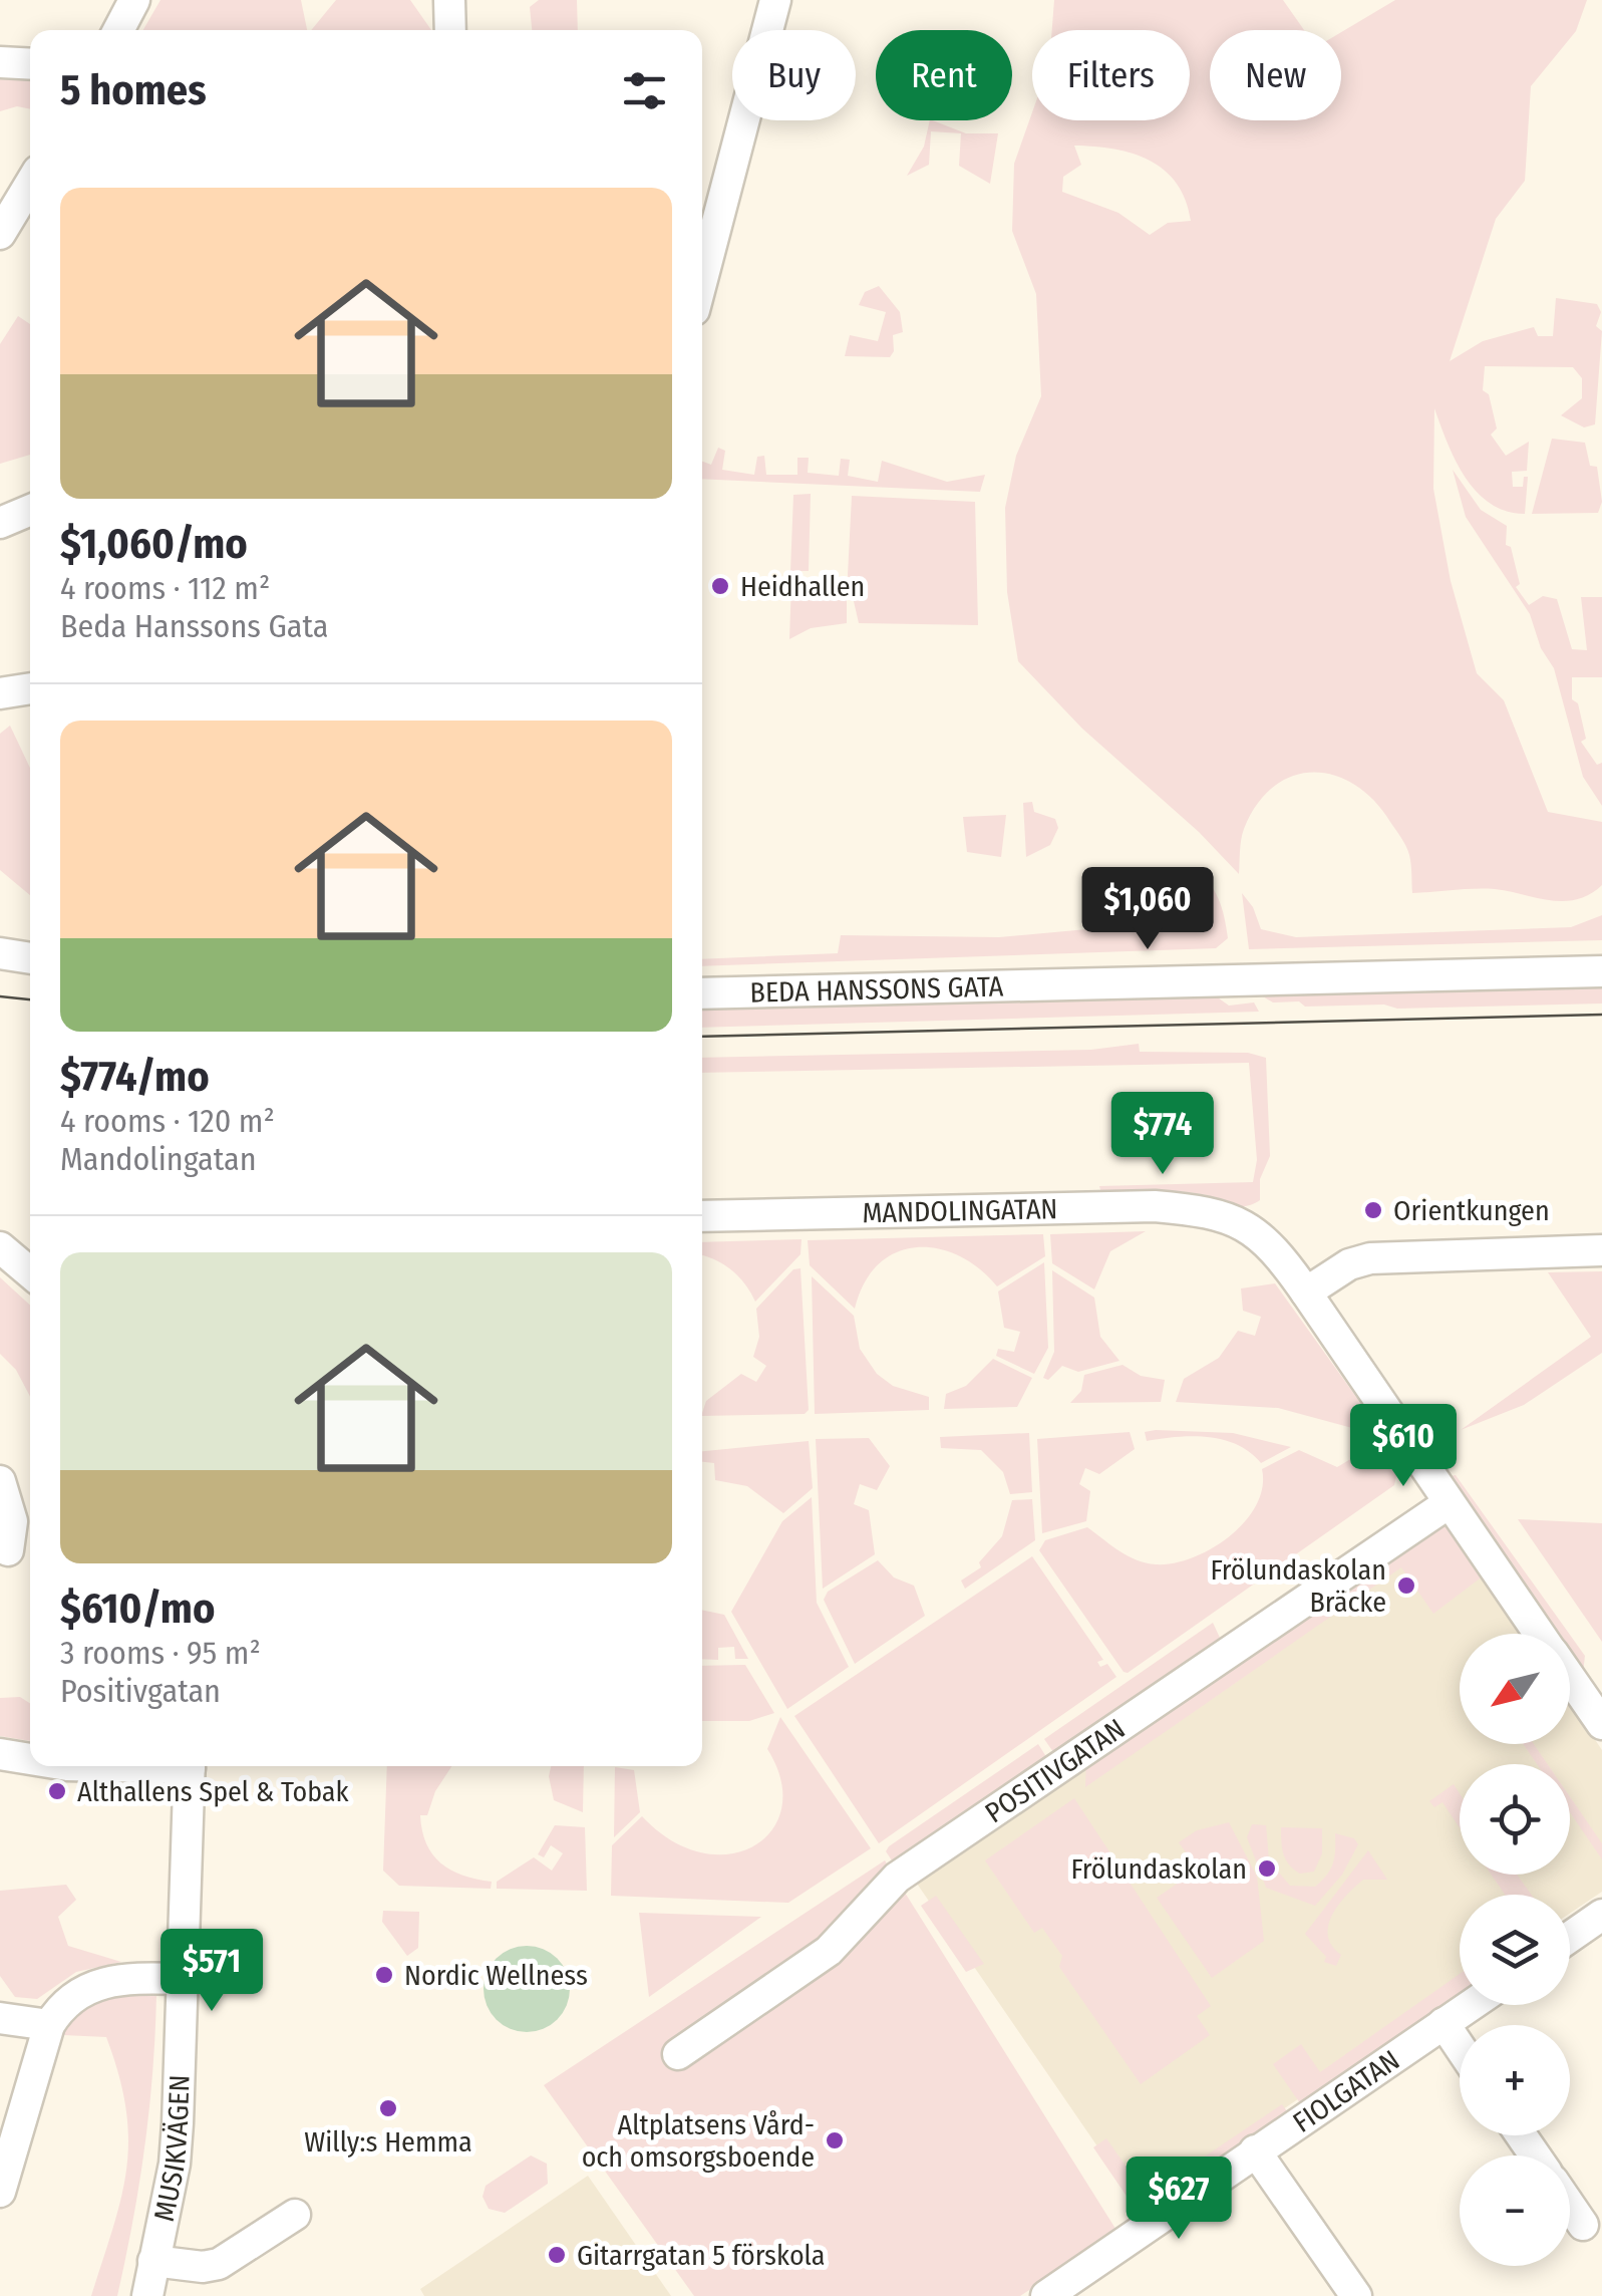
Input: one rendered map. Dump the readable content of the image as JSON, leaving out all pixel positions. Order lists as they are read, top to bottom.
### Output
{
  "streets": {
    "street": [
      "BEDA HANSSONS GATA",
      "MANDOLINGATAN",
      "POSITIVGATAN",
      "FIOLGATAN",
      "MUSIKVÄGEN"
    ]
  },
  "places": [
    "Heidhallen",
    "Orientkungen",
    "Frölundaskolan Bräcke",
    "Althallens Spel & Tobak",
    "Frölundaskolan",
    "Nordic Wellness",
    "Willy:s Hemma",
    "Altplatsens Vård- och omsorgsboende",
    "Gitarrgatan 5 förskola"
  ],
  "north": "bottom left",
  "page": {
    "chip": [
      "Buy",
      "Rent",
      "Filters",
      "New"
    ],
    "heading": "5 homes",
    "list": [
      {
        "name": "$1,060/mo",
        "note": "4 rooms · 112 m² · Beda Hanssons Gata"
      },
      {
        "name": "$774/mo",
        "note": "4 rooms · 120 m² · Mandolingatan"
      },
      {
        "name": "$610/mo",
        "note": "3 rooms · 95 m² · Positivgatan"
      }
    ],
    "price": [
      "$1,060",
      "$774",
      "$610",
      "$571",
      "$627"
    ],
    "map_buttons": ["+", "−"]
  }
}
